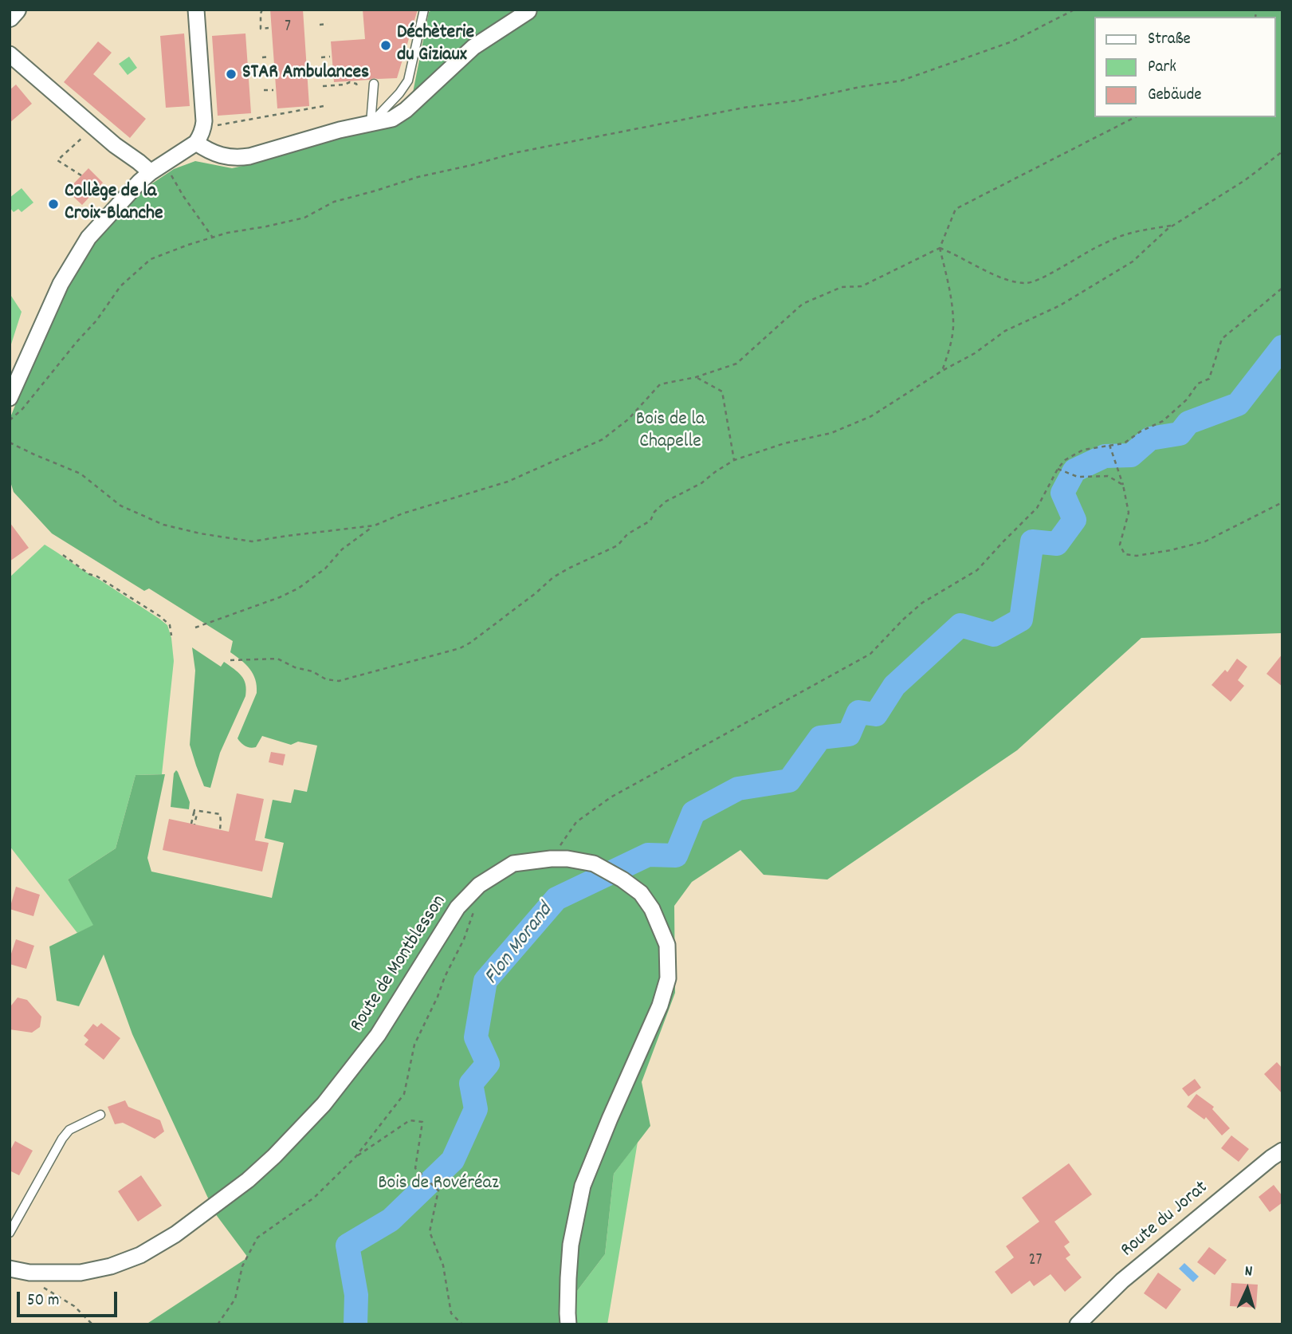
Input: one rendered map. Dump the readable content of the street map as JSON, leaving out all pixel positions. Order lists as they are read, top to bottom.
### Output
{
  "streets": {
    "street": ["Route de Montblesson", "Route du Jorat"]
  },
  "water": ["Flon Morand"],
  "parks": ["Bois de la Chapelle", "Bois de Rovéréaz"],
  "places": ["Déchèterie du Giziaux", "STAR Ambulances", "Collège de la Croix-Blanche"],
  "house_numbers": ["7", "27"],
  "legend": ["Straße", "Park", "Gebäude"],
  "scale_bar": "50 m",
  "north": "top"
}
